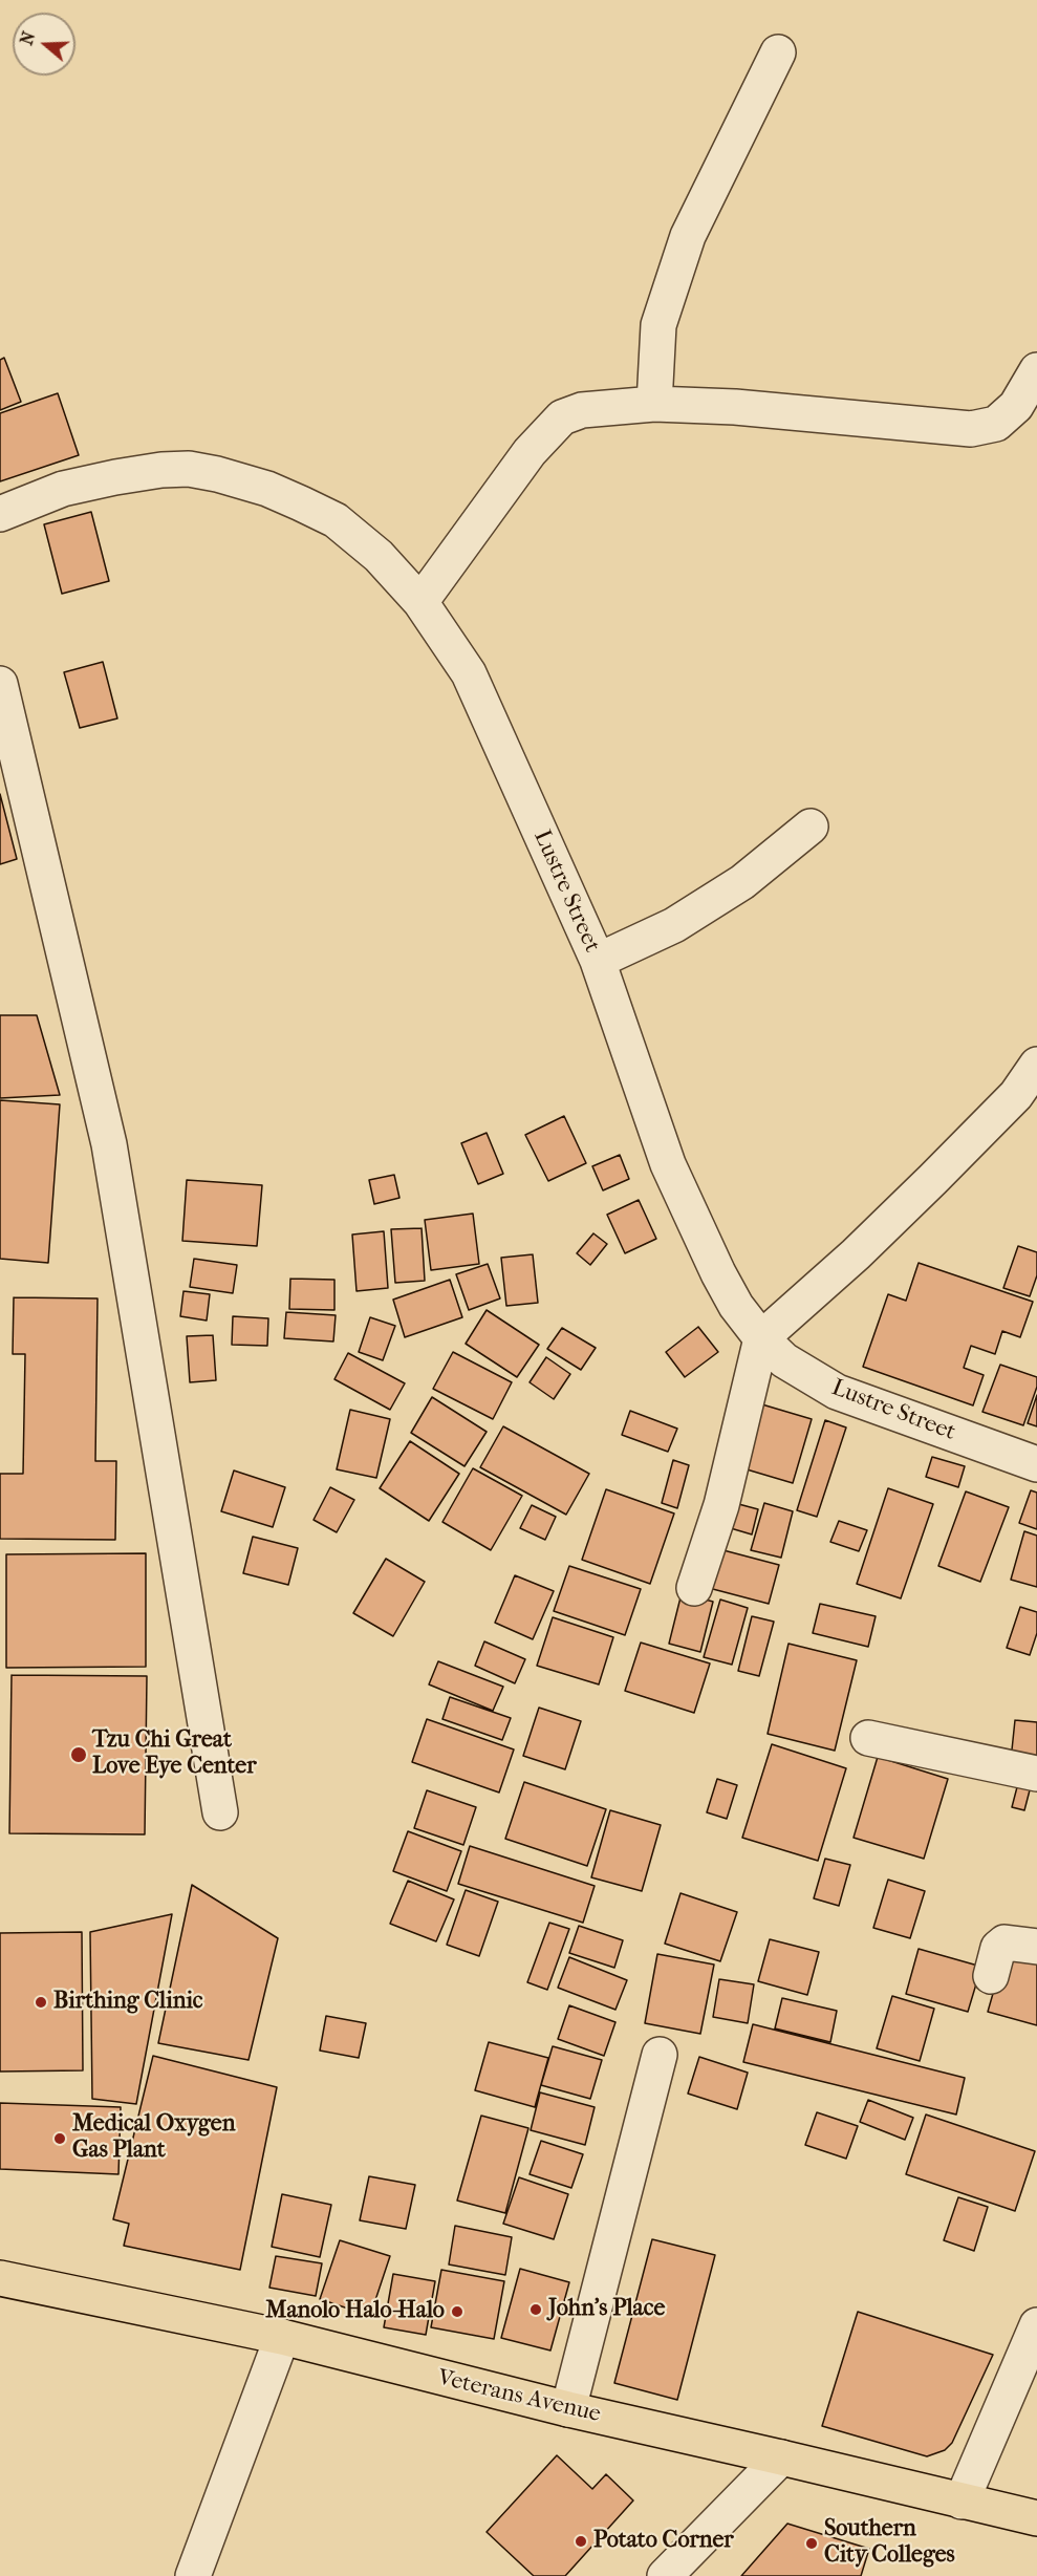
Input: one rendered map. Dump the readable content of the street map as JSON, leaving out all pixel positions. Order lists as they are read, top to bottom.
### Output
{
  "streets": {
    "main road": ["Veterans Avenue"],
    "street": ["Lustre Street"]
  },
  "places": [
    "Tzu Chi Great Love Eye Center",
    "Birthing Clinic",
    "Medical Oxygen Gas Plant",
    "John's Place",
    "Manolo Halo-Halo",
    "Potato Corner",
    "Southern City Colleges"
  ],
  "north": "left"
}
